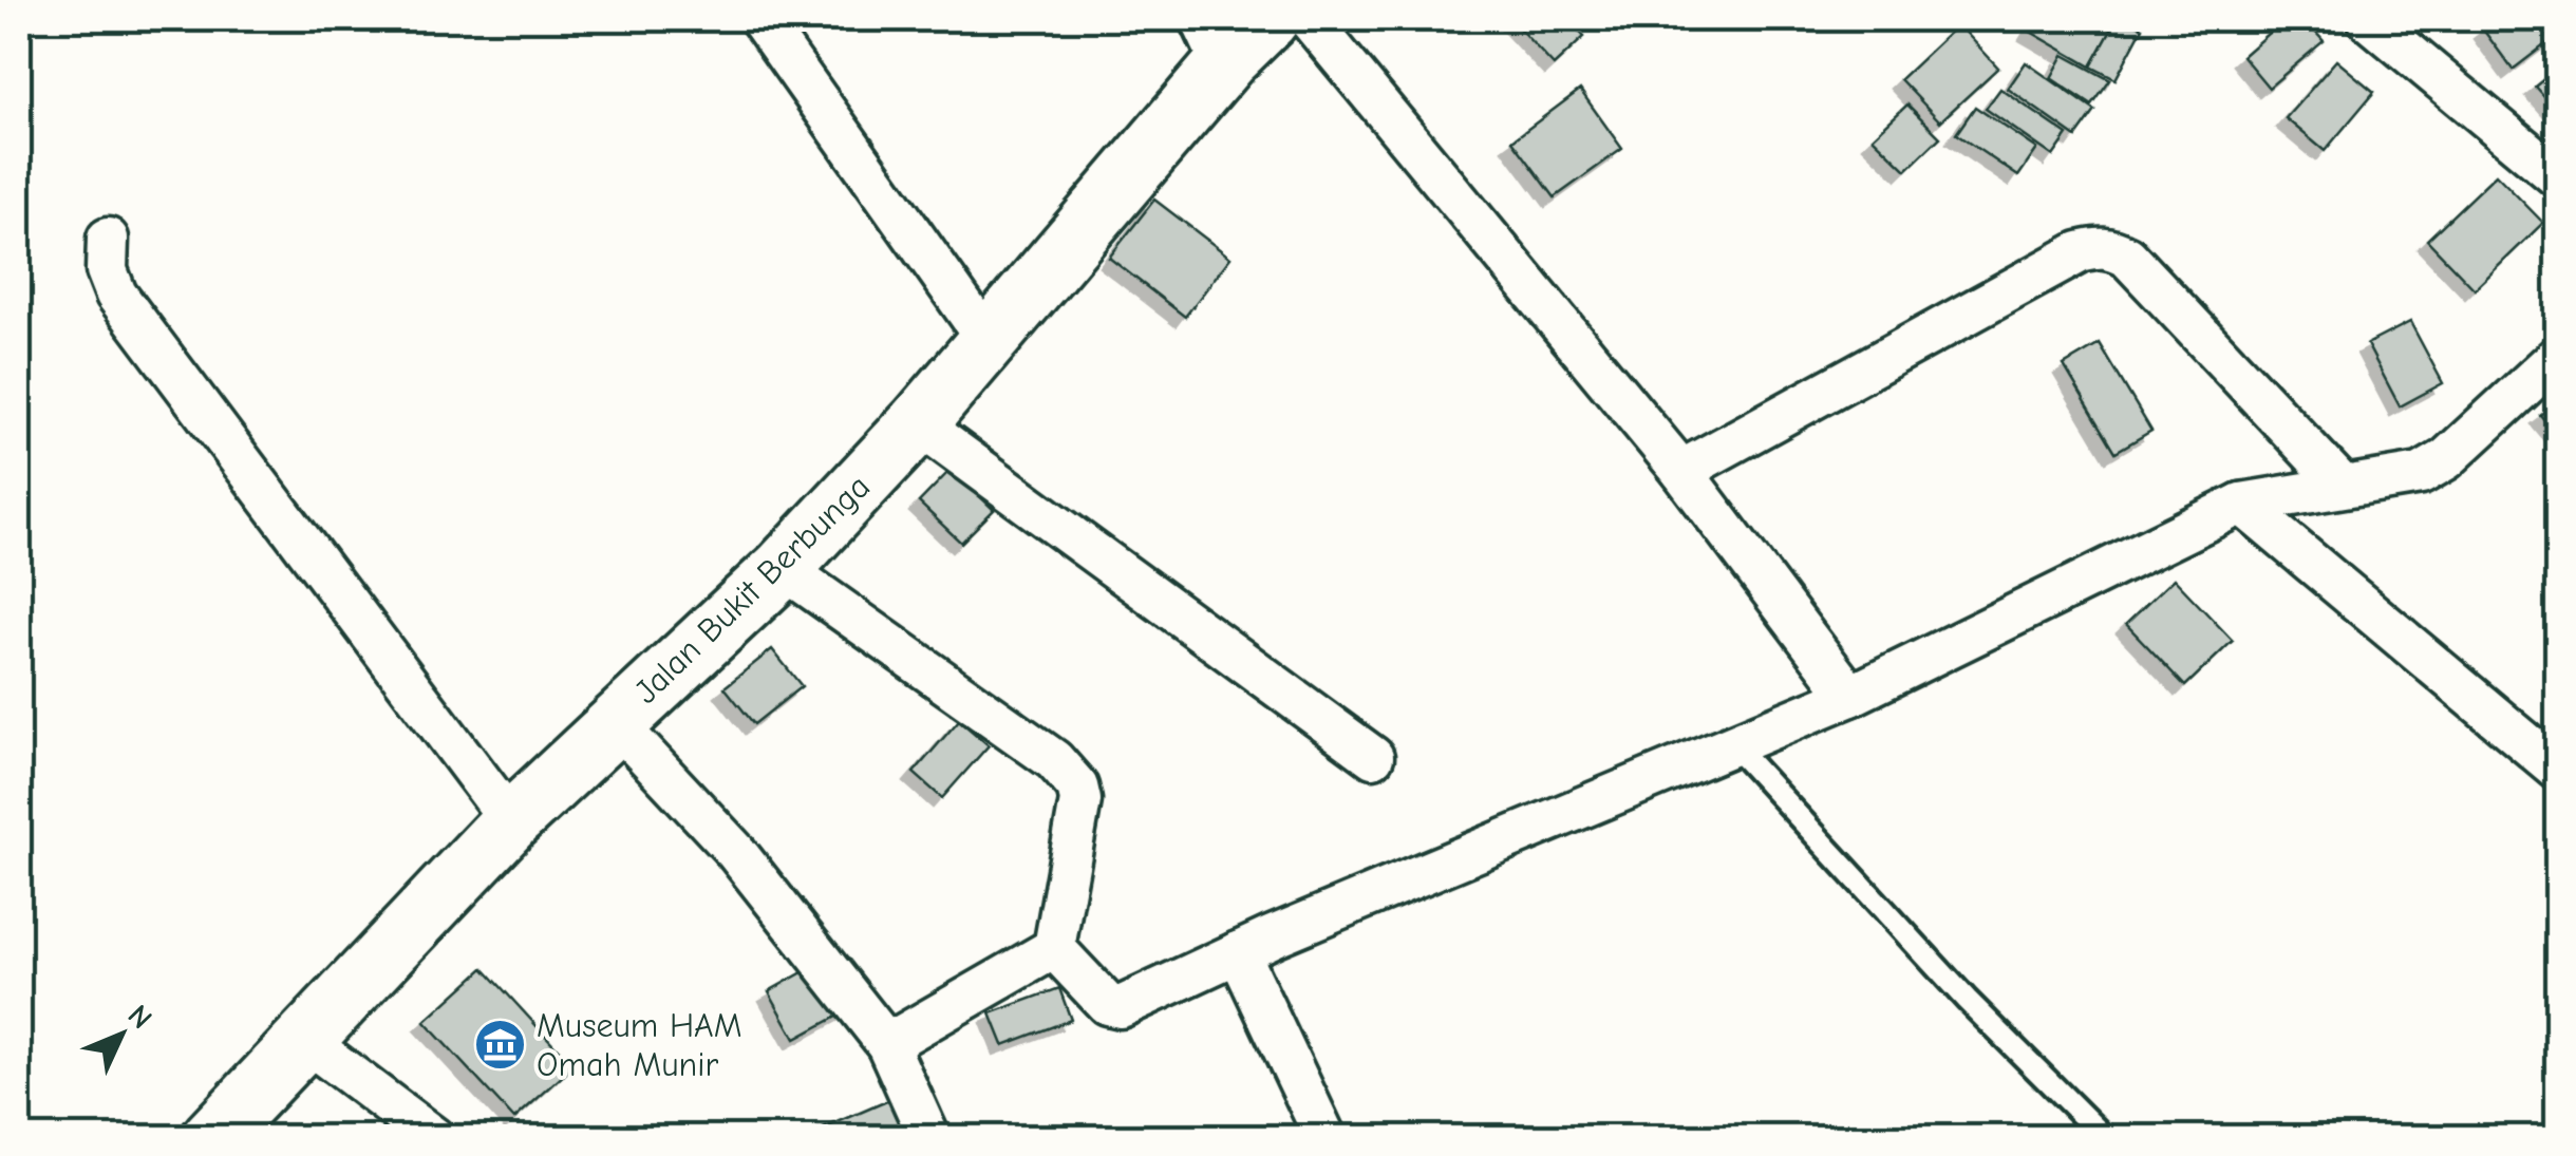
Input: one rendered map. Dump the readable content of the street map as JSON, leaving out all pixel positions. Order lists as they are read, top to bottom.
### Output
{
  "streets": {
    "main road": ["Jalan Bukit Berbunga"]
  },
  "places": {
    "museum": ["Museum HAM Omah Munir"]
  },
  "north": "top right"
}
